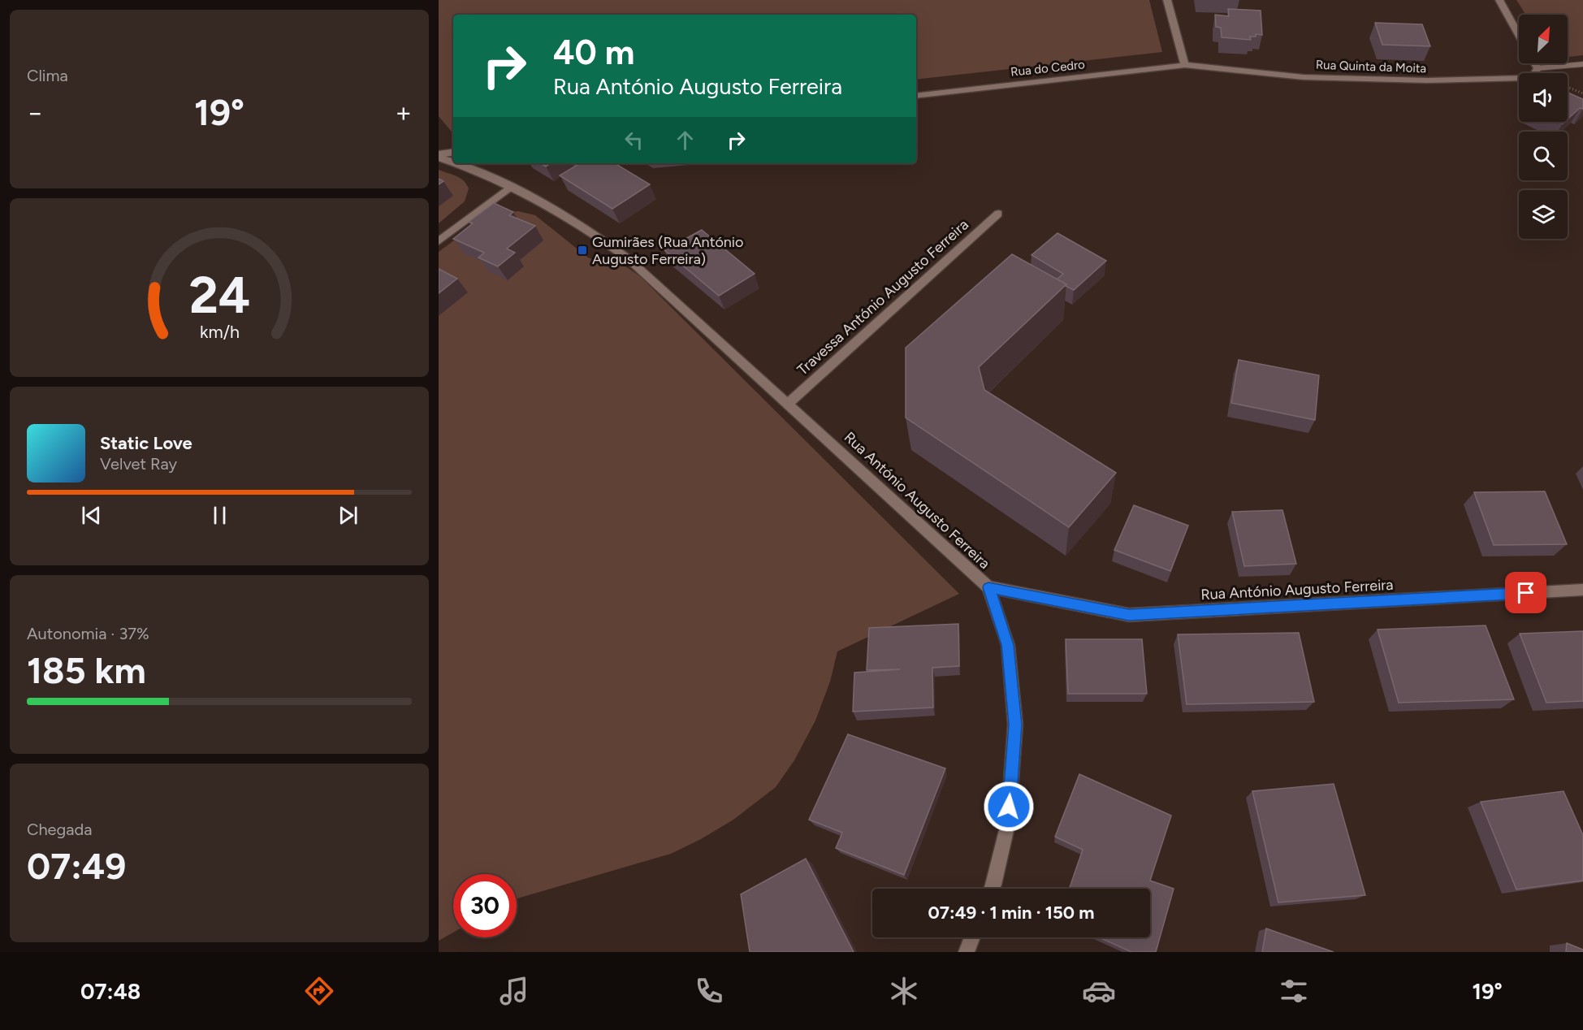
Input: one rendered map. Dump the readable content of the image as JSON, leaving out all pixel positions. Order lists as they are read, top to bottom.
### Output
{
  "streets": {
    "street": [
      "Rua Quinta da Moita",
      "Rua do Cedro",
      "Travessa António Augusto Ferreira",
      "Rua António Augusto Ferreira"
    ]
  },
  "crossings": [
    ["Rua Quinta da Moita", "Rua do Cedro"],
    ["Travessa António Augusto Ferreira", "Rua António Augusto Ferreira"]
  ],
  "places": {
    "transit": ["Gumirães (Rua António Augusto Ferreira)"]
  },
  "north": "top right",
  "page": {
    "tile": [
      "Clima",
      ["Autonomia · 37%", "185 km"],
      ["Chegada", "07:49"]
    ],
    "turn": ["40 m", "Rua António Augusto Ferreira"],
    "heat": ["−", "19°", "+"],
    "song": ["Static Love", "Velvet Ray"],
    "limit": "30",
    "trip": "07:49 · 1 min · 150 m",
    "tabs": ["07:48", "19°"],
    "gauge": ["24", "km/h"]
  }
}
